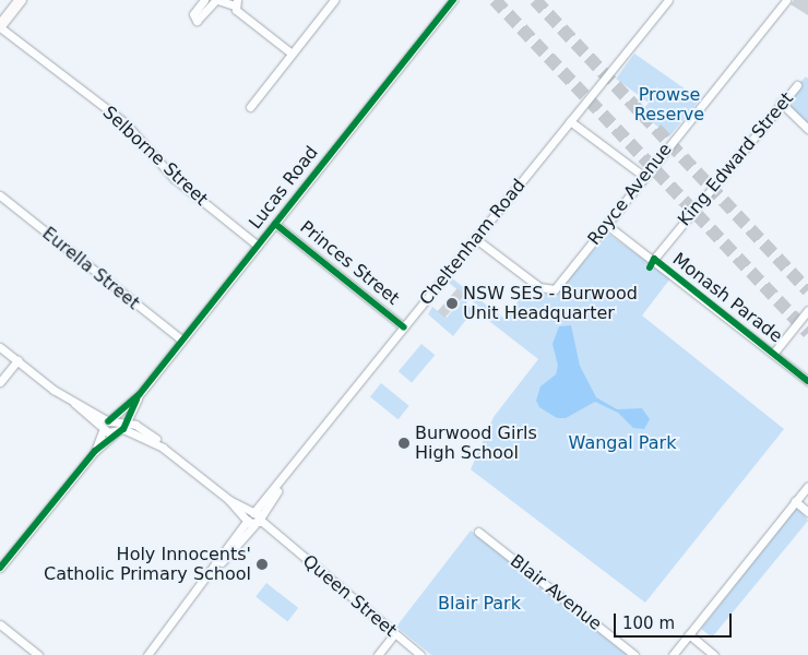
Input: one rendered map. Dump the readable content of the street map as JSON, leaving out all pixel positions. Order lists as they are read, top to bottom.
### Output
{
  "streets": {
    "street": [
      "Selborne Street",
      "King Edward Street",
      "Lucas Road",
      "Royce Avenue",
      "Cheltenham Road",
      "Princes Street",
      "Eurella Street",
      "Monash Parade",
      "Blair Avenue",
      "Queen Street"
    ]
  },
  "crossings": [
    ["Selborne Street", "Lucas Road"],
    ["King Edward Street", "Monash Parade"],
    ["Lucas Road", "Princes Street"],
    ["Lucas Road", "Eurella Street"],
    ["Lucas Road", "Queen Street"],
    ["Royce Avenue", "Cheltenham Road"],
    ["Royce Avenue", "Monash Parade"],
    ["Cheltenham Road", "Princes Street"],
    ["Cheltenham Road", "Queen Street"]
  ],
  "parks": ["Prowse Reserve", "Wangal Park", "Blair Park"],
  "places": ["NSW SES - Burwood Unit Headquarter", "Burwood Girls High School", "Holy Innocents' Catholic Primary School"],
  "scale_bar": "100 m"
}
